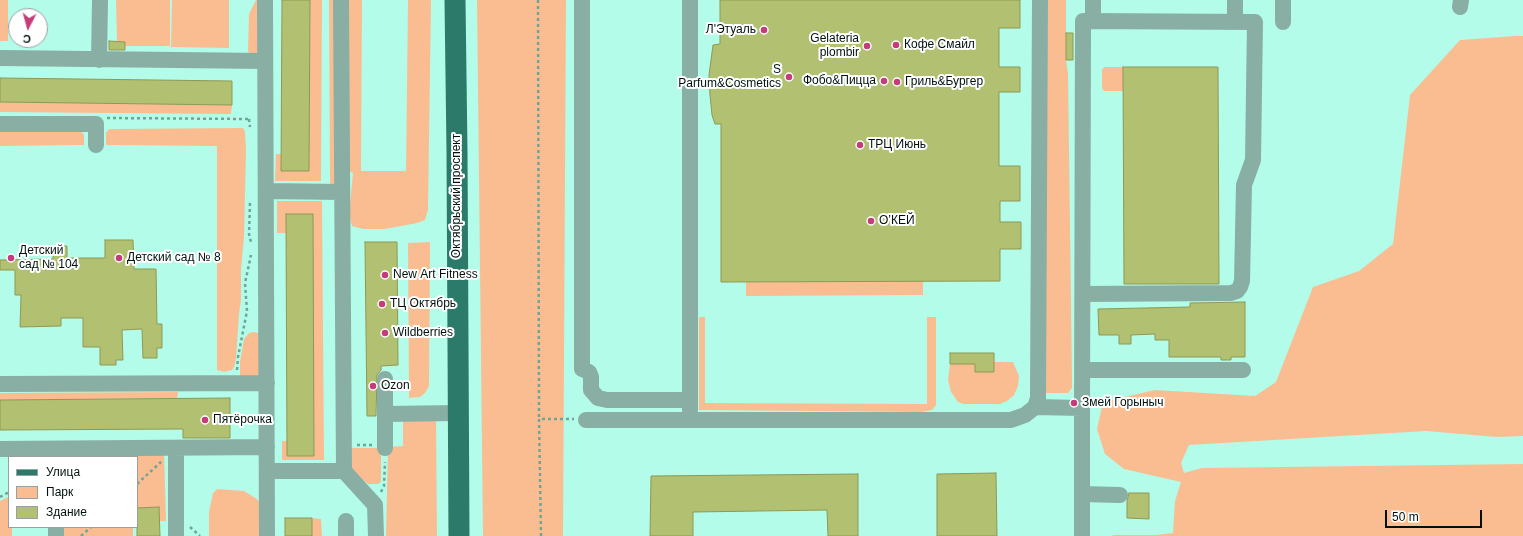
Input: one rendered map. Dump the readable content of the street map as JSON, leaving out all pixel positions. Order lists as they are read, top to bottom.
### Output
{
  "streets": {
    "main road": ["Октябрьский проспект"]
  },
  "places": [
    "Л'Этуаль",
    "Кофе Смайл",
    "Gelateria plombir",
    "S Parfum&Cosmetics",
    "Фобо&Пицца",
    "Гриль&Бургер",
    "ТРЦ Июнь",
    "О’КЕЙ",
    "Детский сад № 104",
    "Детский сад № 8",
    "New Art Fitness",
    "ТЦ Октябрь",
    "Wildberries",
    "Ozon",
    "Змей Горыныч",
    "Пятёрочка"
  ],
  "legend": ["Улица", "Парк", "Здание"],
  "scale_bar": "50 m",
  "north": "bottom"
}
